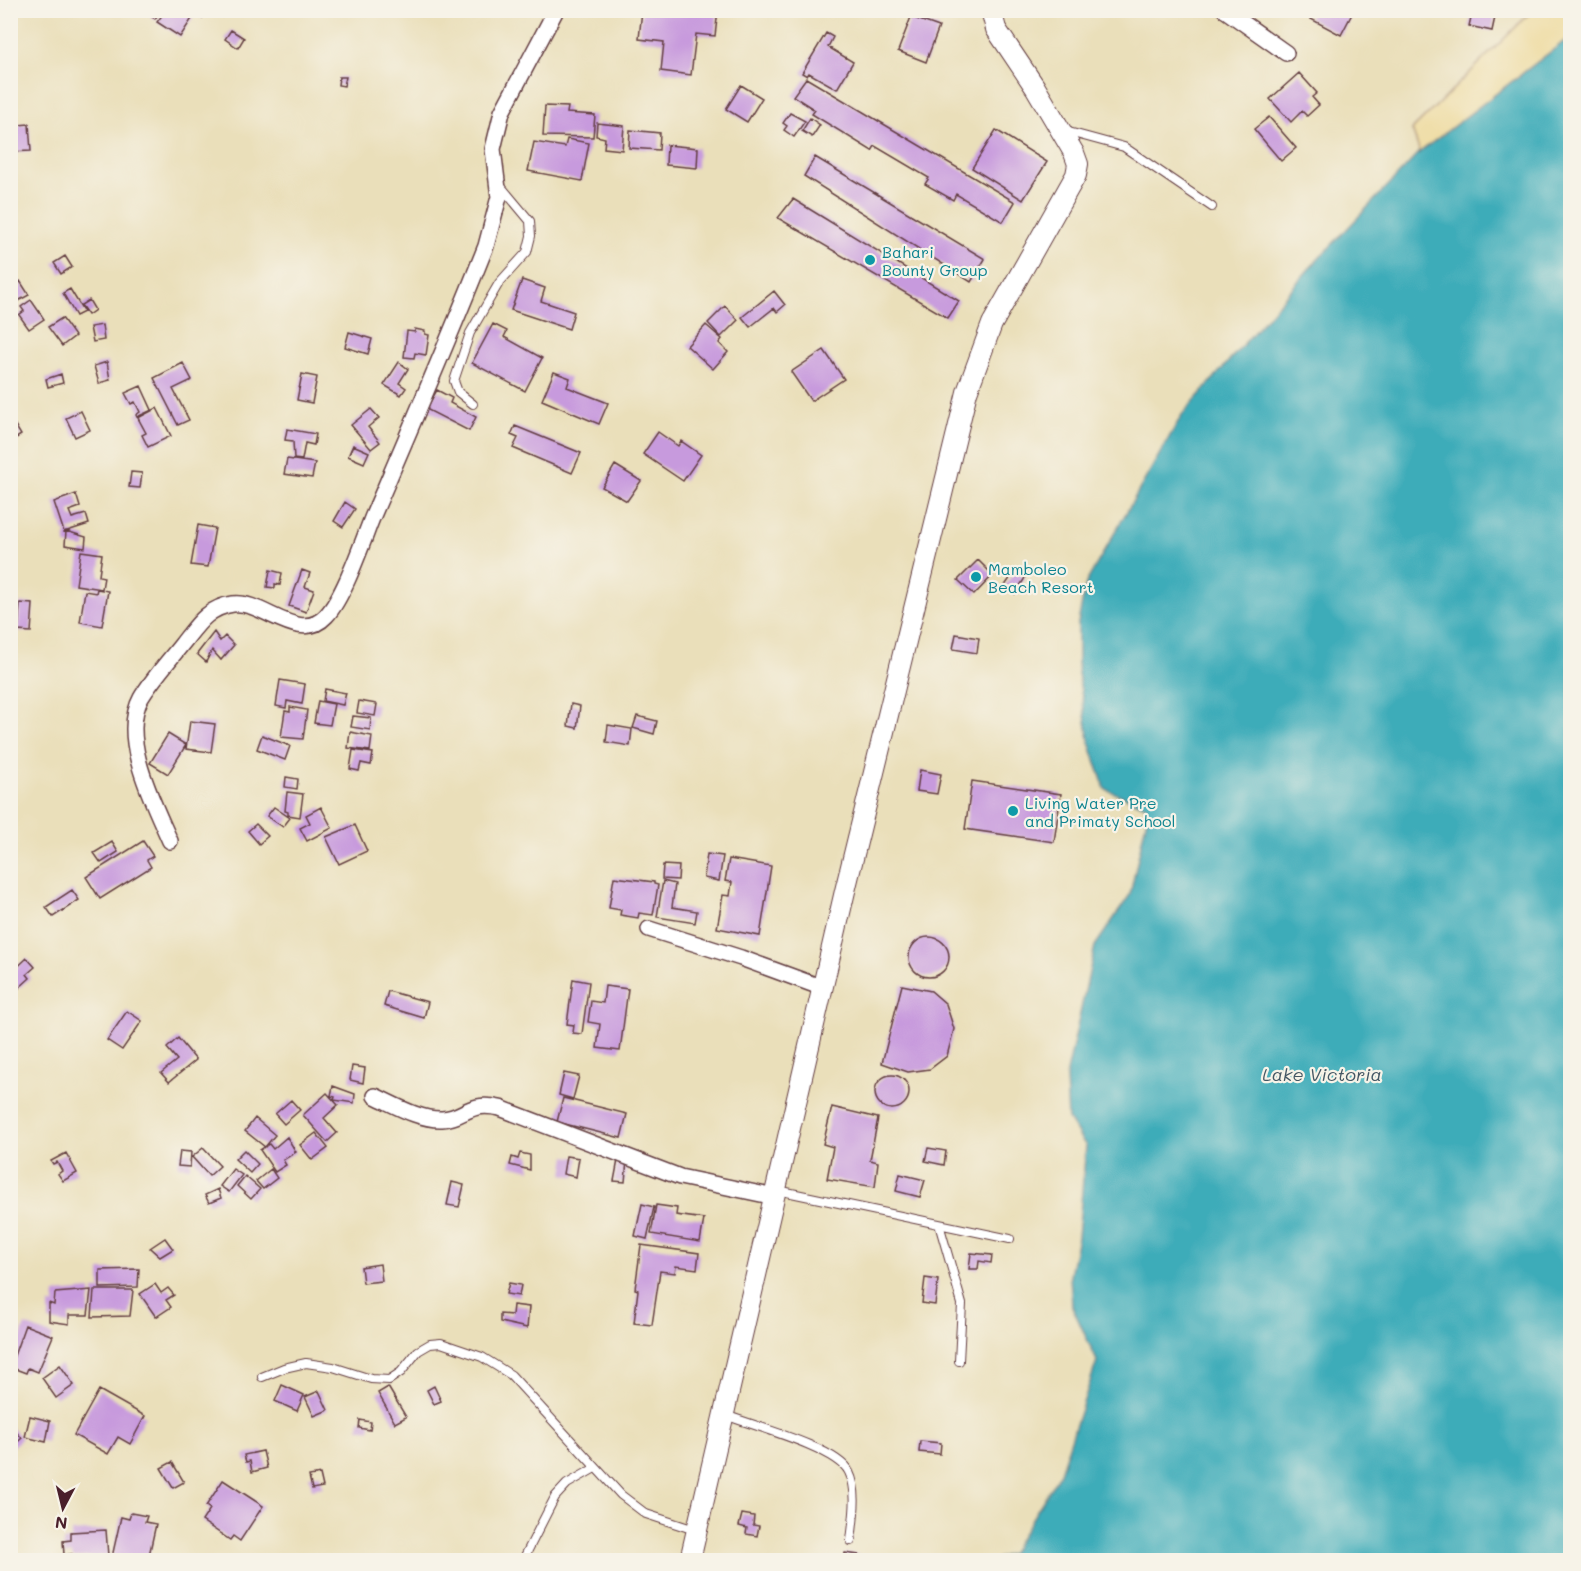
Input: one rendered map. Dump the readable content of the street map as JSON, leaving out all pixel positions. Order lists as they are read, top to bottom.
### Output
{
  "water": ["Lake Victoria"],
  "places": ["Bahari Bounty Group", "Mamboleo Beach Resort", "Living Water Pre and Primaty School"],
  "north": "bottom"
}
